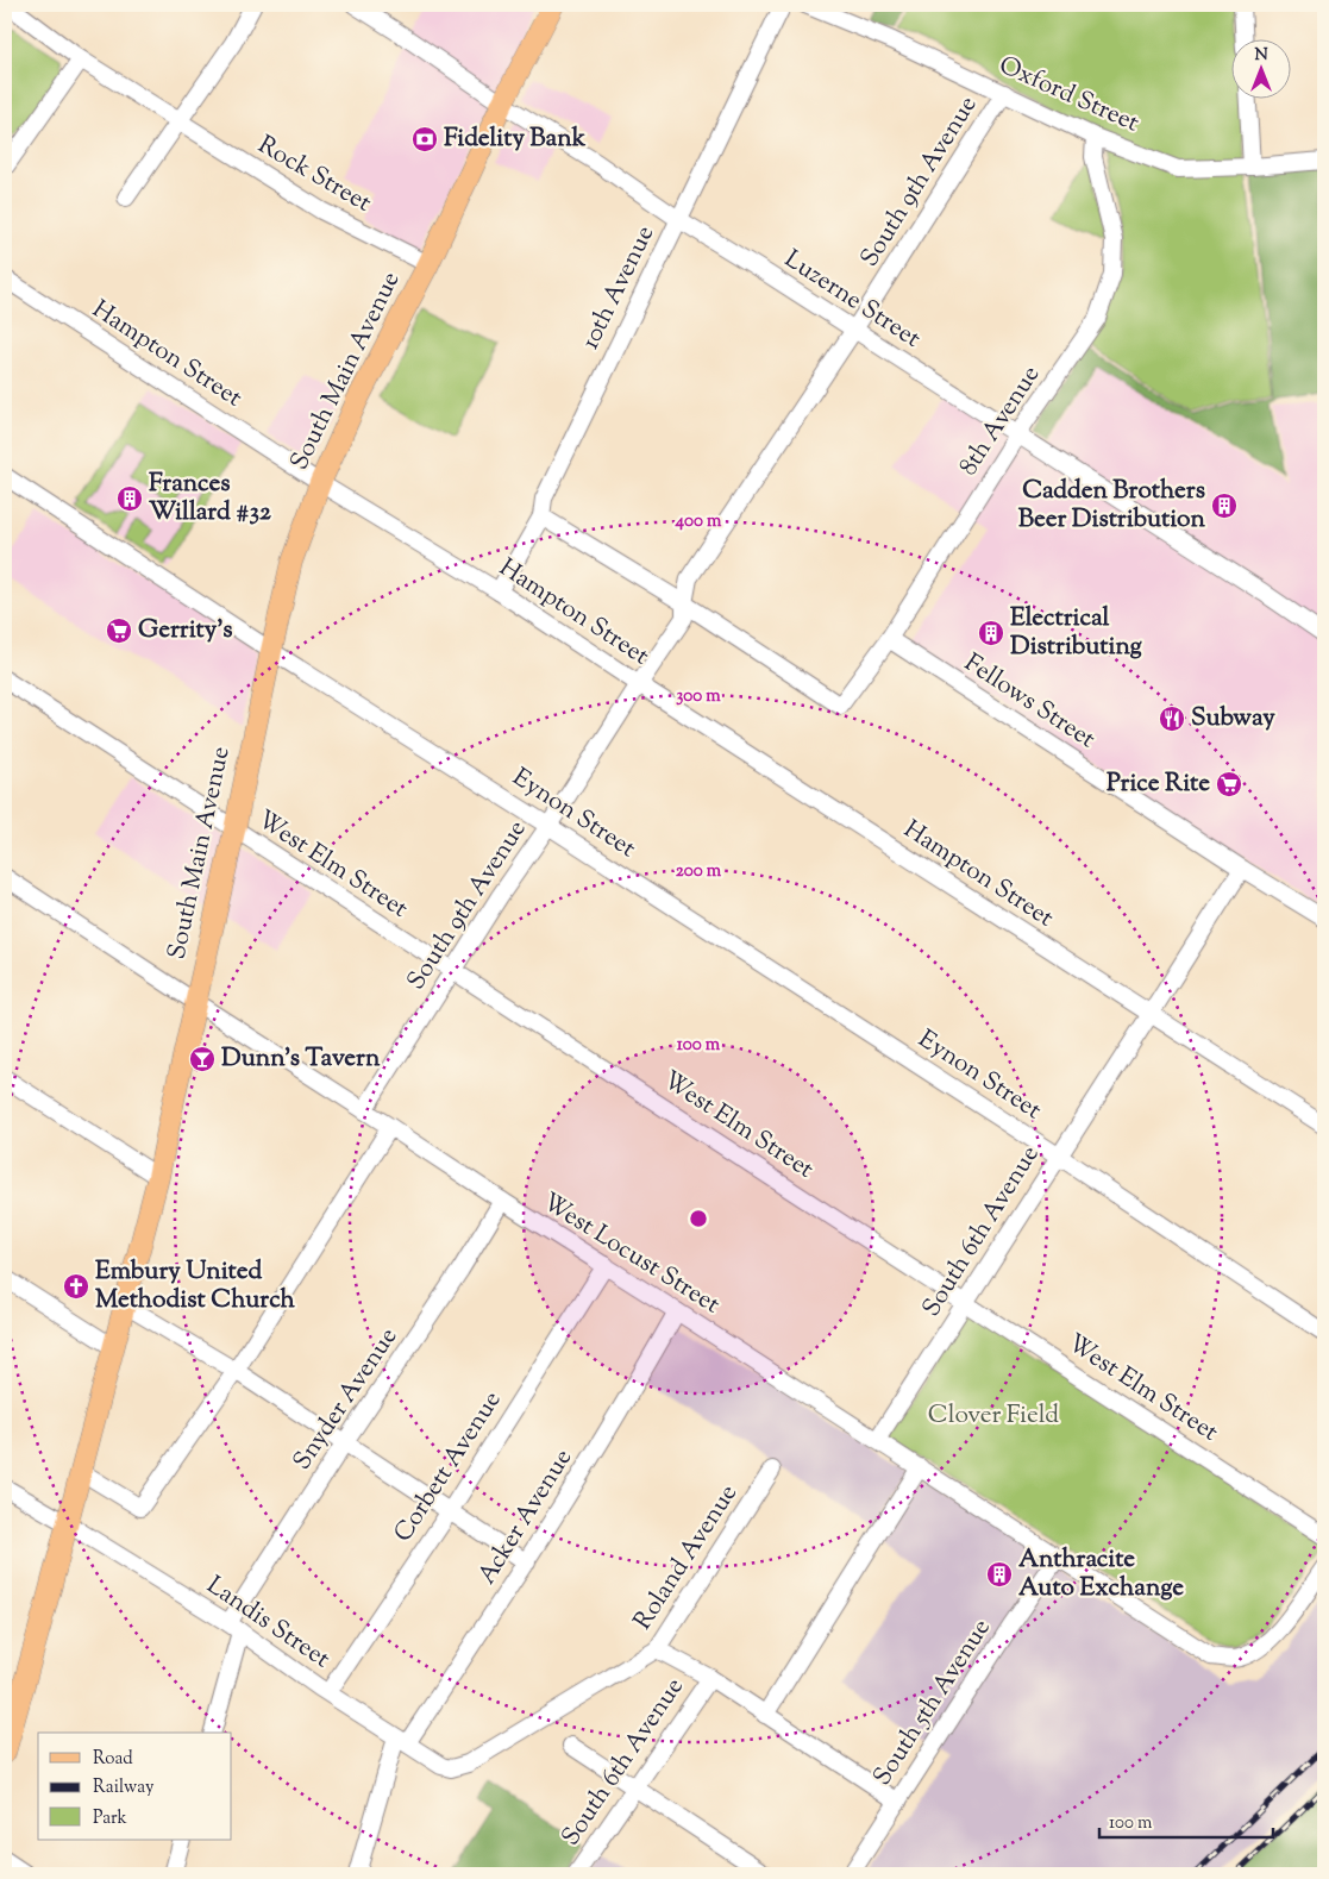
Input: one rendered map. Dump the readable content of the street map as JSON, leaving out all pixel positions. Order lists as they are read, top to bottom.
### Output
{
  "streets": {
    "main road": ["South Main Avenue"],
    "street": [
      "Oxford Street",
      "Rock Street",
      "South 9th Avenue",
      "10th Avenue",
      "Luzerne Street",
      "Hampton Street",
      "8th Avenue",
      "Fellows Street",
      "Eynon Street",
      "West Elm Street",
      "South 6th Avenue",
      "West Locust Street",
      "Snyder Avenue",
      "Corbett Avenue",
      "Acker Avenue",
      "Roland Avenue",
      "Landis Street",
      "South 5th Avenue"
    ]
  },
  "crossings": [
    ["Oxford Street", "South 9th Avenue"],
    ["Oxford Street", "8th Avenue"],
    ["Rock Street", "South Main Avenue"],
    ["South 9th Avenue", "Luzerne Street"],
    ["South 9th Avenue", "Hampton Street"],
    ["South 9th Avenue", "8th Avenue"],
    ["South 9th Avenue", "Eynon Street"],
    ["South 9th Avenue", "West Elm Street"],
    ["South 9th Avenue", "West Locust Street"],
    ["10th Avenue", "Luzerne Street"],
    ["10th Avenue", "Hampton Street"],
    ["Luzerne Street", "South Main Avenue"],
    ["Luzerne Street", "8th Avenue"],
    ["Hampton Street", "South Main Avenue"],
    ["Hampton Street", "South 6th Avenue"],
    ["South Main Avenue", "Eynon Street"],
    ["South Main Avenue", "West Elm Street"],
    ["South Main Avenue", "West Locust Street"],
    ["South Main Avenue", "Landis Street"],
    ["8th Avenue", "Fellows Street"],
    ["Fellows Street", "South 6th Avenue"],
    ["Eynon Street", "South 6th Avenue"],
    ["West Elm Street", "South 6th Avenue"],
    ["South 6th Avenue", "West Locust Street"],
    ["West Locust Street", "Snyder Avenue"],
    ["West Locust Street", "Corbett Avenue"],
    ["West Locust Street", "Acker Avenue"],
    ["West Locust Street", "South 5th Avenue"],
    ["Snyder Avenue", "Landis Street"],
    ["Corbett Avenue", "Landis Street"],
    ["Acker Avenue", "Landis Street"],
    ["Roland Avenue", "Landis Street"]
  ],
  "parks": ["Clover Field"],
  "places": {
    "bank": ["Fidelity Bank"],
    "building": [
      "Frances Willard #32",
      "Cadden Brothers Beer Distribution",
      "Electrical Distributing",
      "Anthracite Auto Exchange"
    ],
    "supermarket": ["Gerrity's", "Price Rite"],
    "restaurant": ["Subway"],
    "bar": ["Dunn's Tavern"],
    "church": ["Embury United Methodist Church"]
  },
  "legend": ["Road", "Railway", "Park"],
  "scale_bar": "100 m",
  "north": "top",
  "rings": [
    "400 m",
    "300 m",
    "200 m",
    "100 m"
  ]
}
